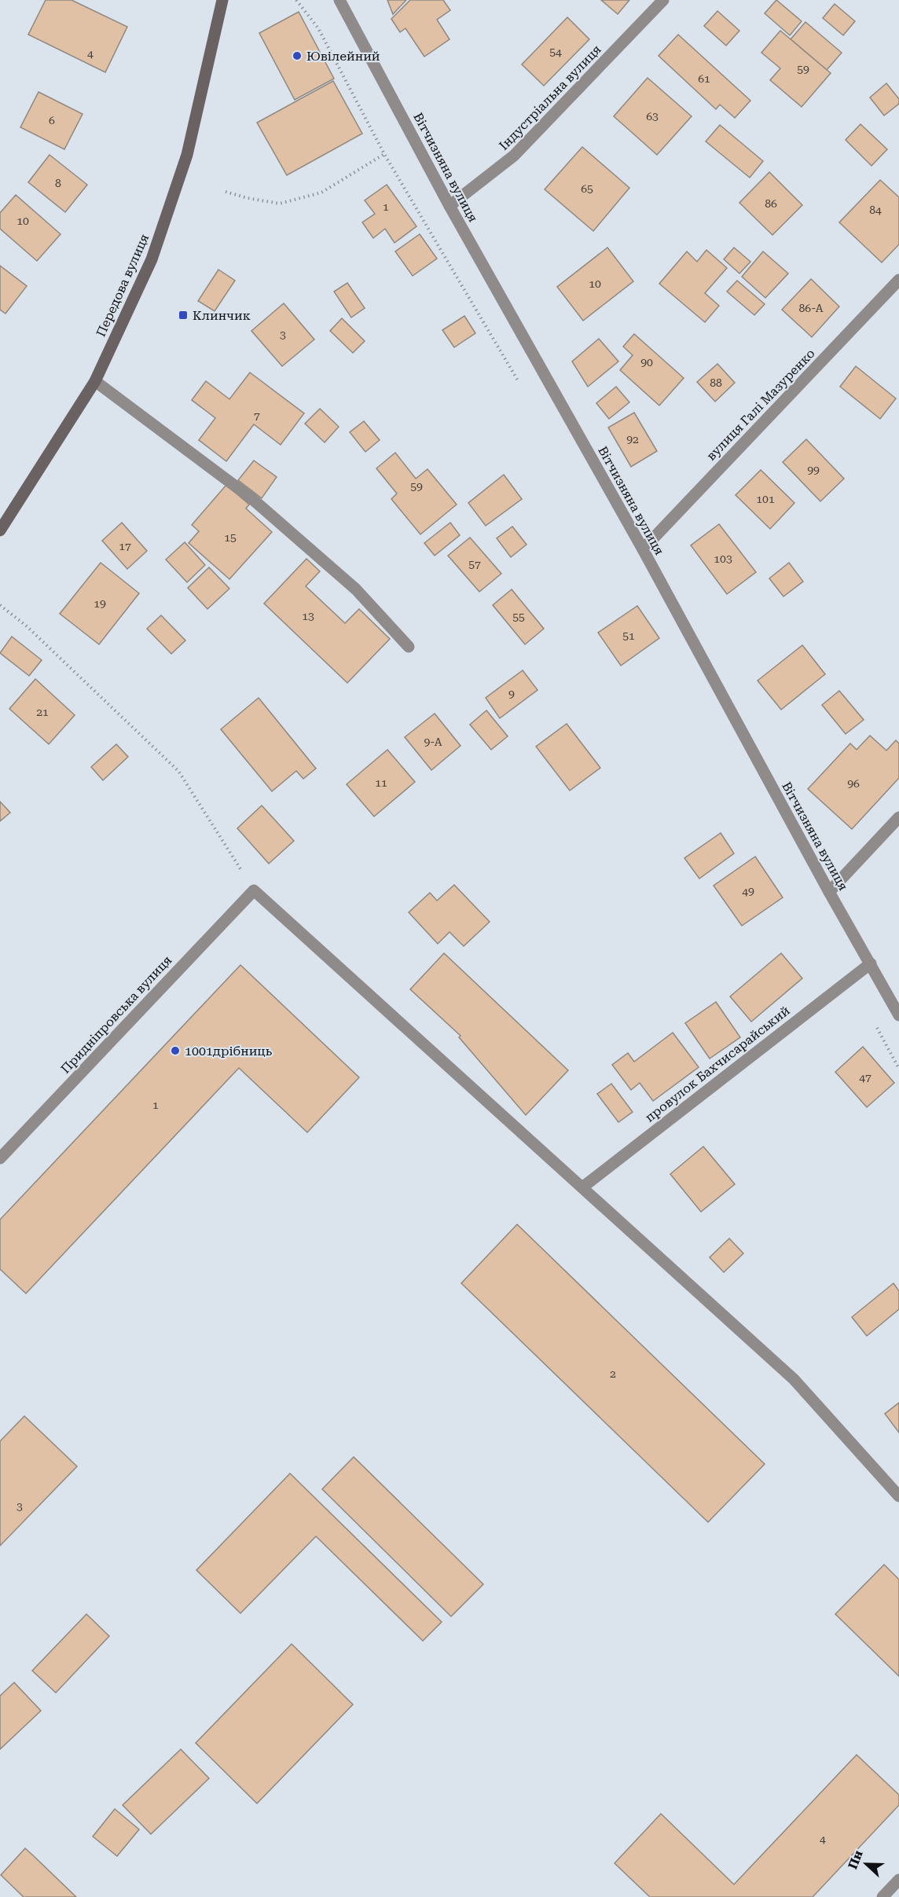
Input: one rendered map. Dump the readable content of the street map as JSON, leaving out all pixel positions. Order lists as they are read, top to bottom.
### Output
{
  "streets": {
    "main road": ["Передова вулиця"],
    "street": [
      "Індустріальна вулиця",
      "Вітчизняна вулиця",
      "вулиця Галі Мазуренко",
      "Придніпровська вулиця",
      "провулок Бахчисарайський"
    ]
  },
  "crossings": [
    ["Індустріальна вулиця", "Вітчизняна вулиця"],
    ["Вітчизняна вулиця", "вулиця Галі Мазуренко"],
    ["Вітчизняна вулиця", "провулок Бахчисарайський"]
  ],
  "places": {
    "other": ["Ювілейний", "1001дрібниць"],
    "transit": ["Клинчик"]
  },
  "house_numbers": [
    "54",
    "4",
    "59",
    "61",
    "63",
    "6",
    "8",
    "65",
    "86",
    "1",
    "84",
    "10",
    "10",
    "86-А",
    "3",
    "90",
    "88",
    "7",
    "92",
    "99",
    "59",
    "101",
    "15",
    "17",
    "103",
    "57",
    "19",
    "13",
    "55",
    "51",
    "9",
    "21",
    "9-А",
    "11",
    "96",
    "49",
    "47",
    "1",
    "2",
    "3",
    "4"
  ],
  "north": "left"
}
